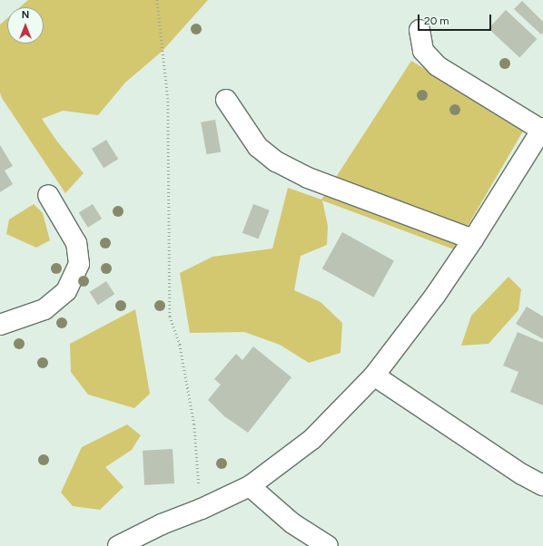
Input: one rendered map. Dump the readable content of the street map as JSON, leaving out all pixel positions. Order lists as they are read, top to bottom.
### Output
{
  "scale_bar": "20 m",
  "north": "top"
}
